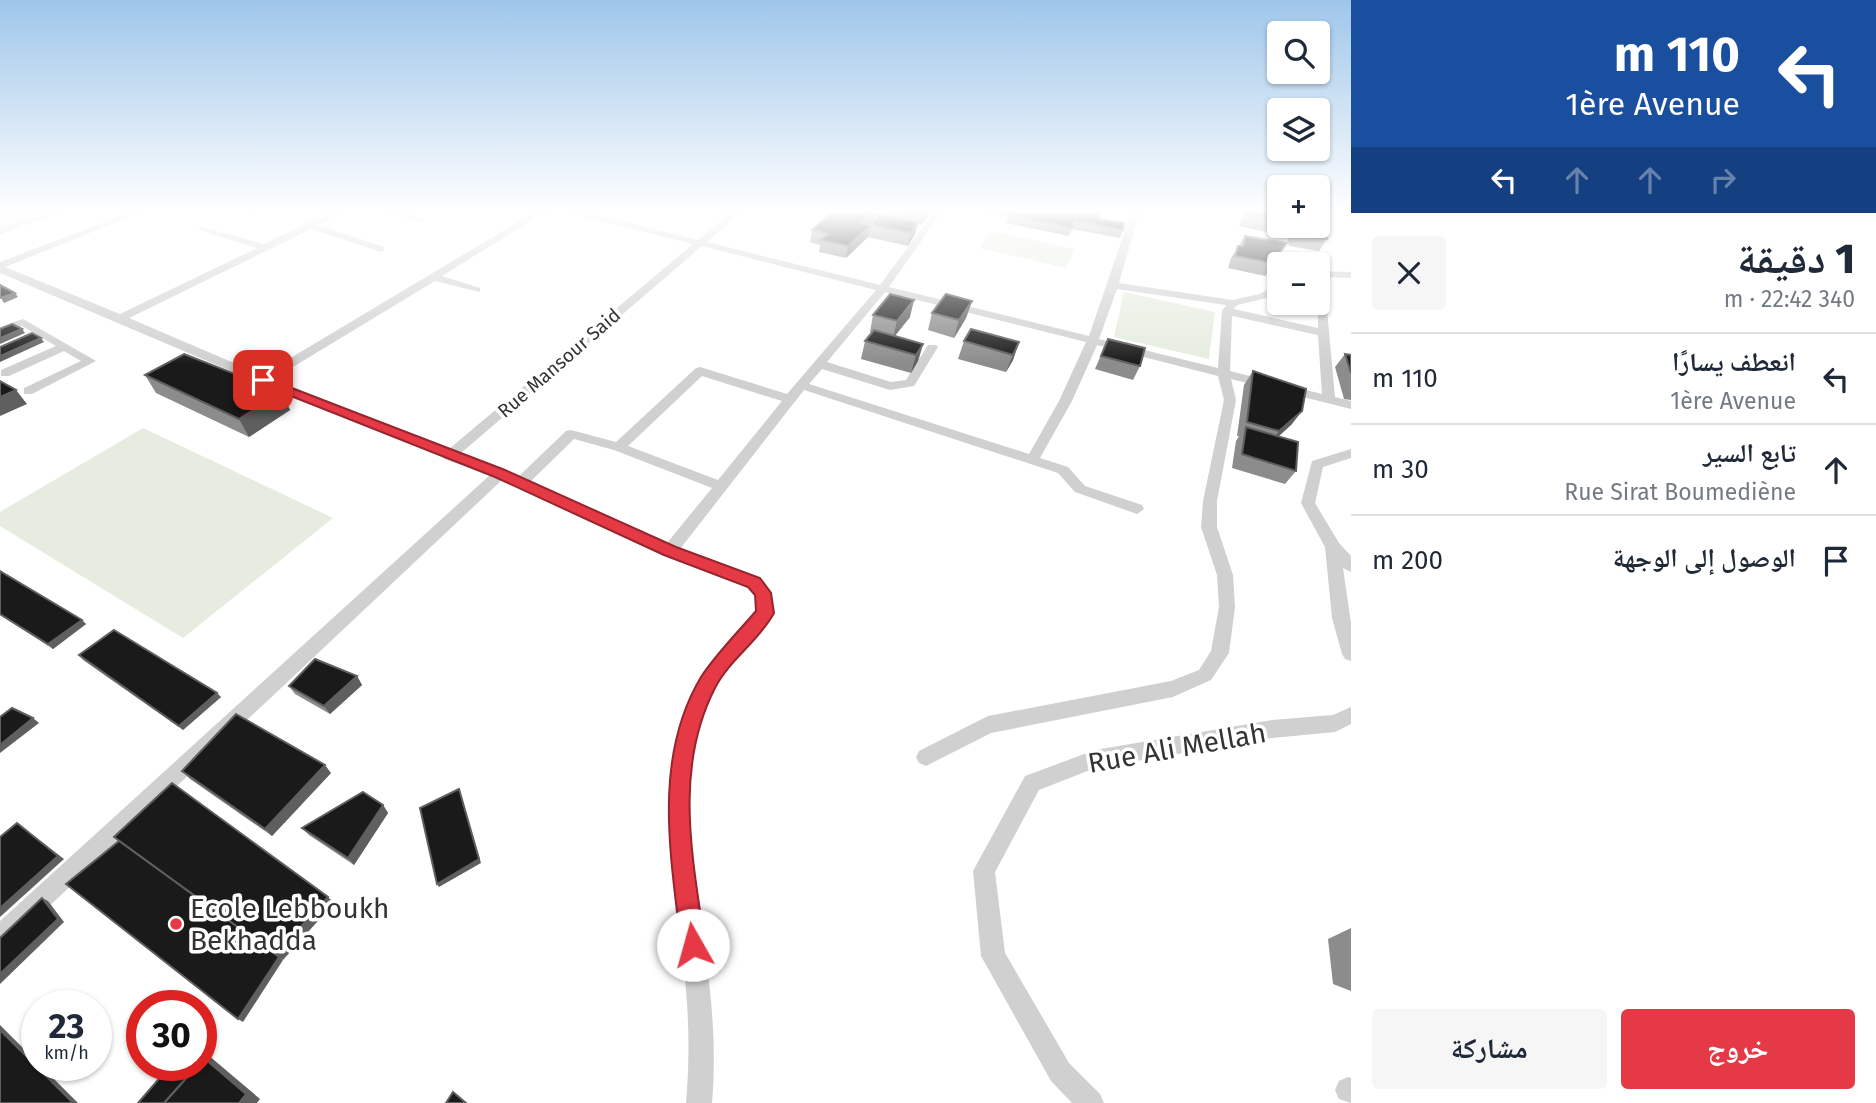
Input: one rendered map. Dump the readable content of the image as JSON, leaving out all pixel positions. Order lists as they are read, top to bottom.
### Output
{
  "streets": {
    "street": ["Rue Mansour Said", "Rue Ali Mellah"]
  },
  "places": ["Ecole Lebboukh Bekhadda"],
  "page": {
    "turn": ["110 m", "1ère Avenue"],
    "map_buttons": ["+", "−"],
    "heading": ["1 دقيقة", "340 m · 22:42"],
    "list": [
      {
        "name": "انعطف يسارًا",
        "note": "1ère Avenue",
        "value": "110 m"
      },
      {
        "name": "تابع السير",
        "note": "Rue Sirat Boumediène",
        "value": "30 m"
      },
      {
        "name": "الوصول إلى الوجهة",
        "value": "200 m"
      }
    ],
    "speed": "23 km/h",
    "limit": "30",
    "buttons": ["خروج", "مشاركة"]
  }
}
